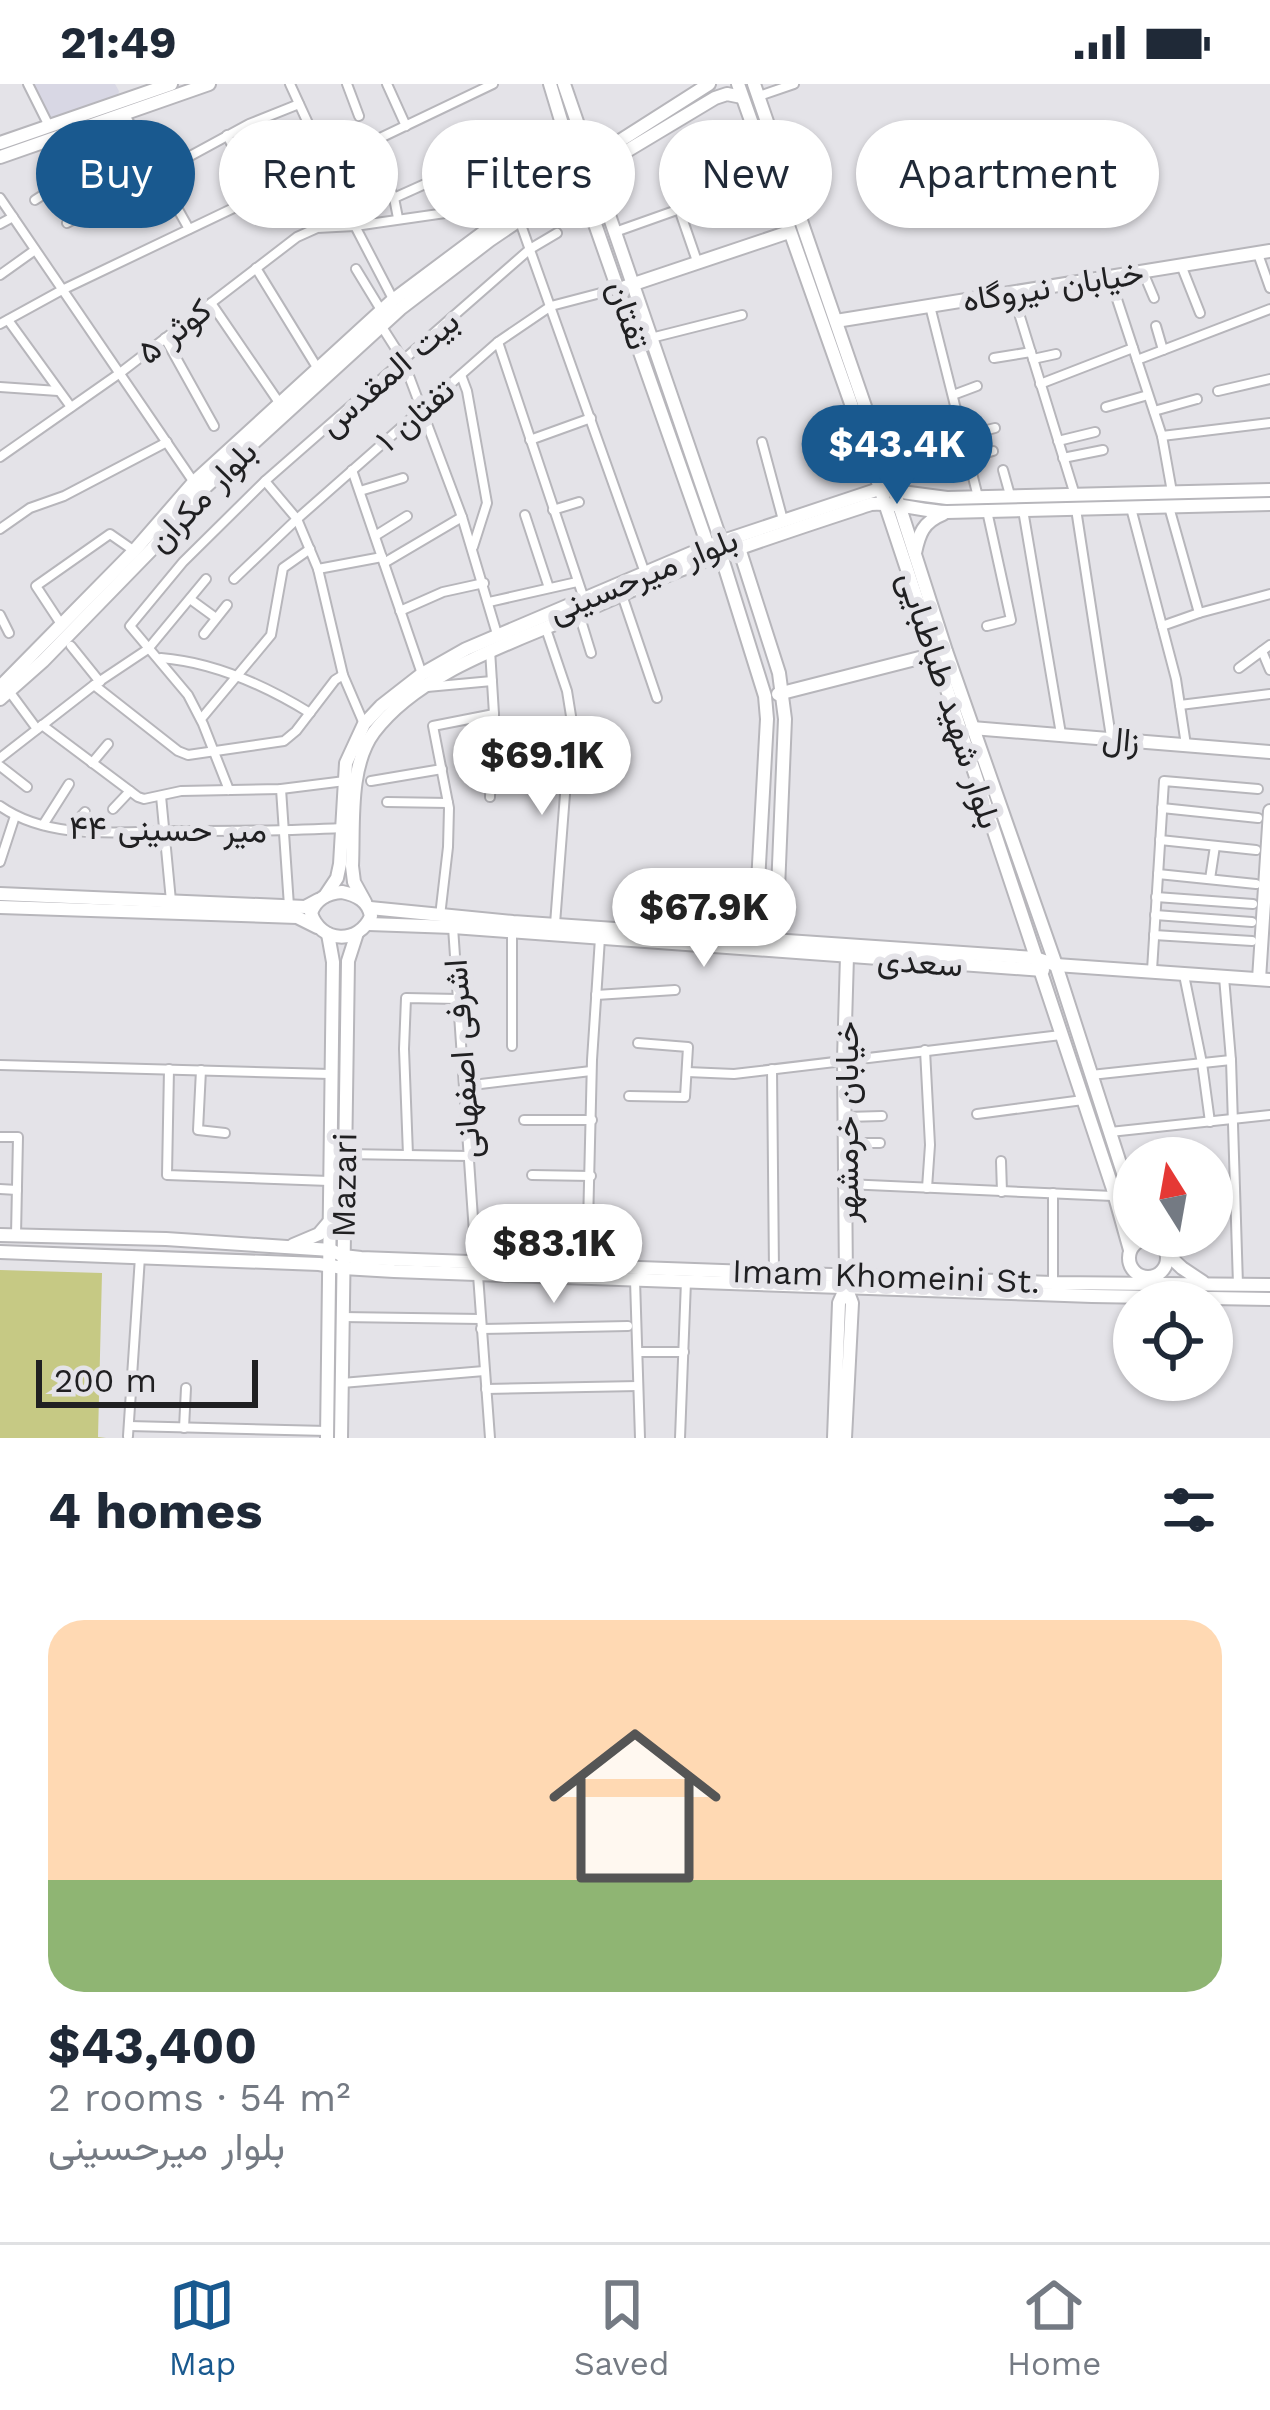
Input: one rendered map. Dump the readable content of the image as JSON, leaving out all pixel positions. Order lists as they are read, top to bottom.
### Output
{
  "streets": {
    "main road": [
      "خیابان نیروگاه",
      "تفتان",
      "بلوار مکران",
      "بلوار میرحسینی",
      "بلوار شهید طباطبایی",
      "زال",
      "سعدی",
      "خیابان خرمشهر",
      "Mazari",
      "Imam Khomeini St."
    ],
    "street": [
      "کوثر ۵",
      "بیت المقدس",
      "تفتان ۱",
      "میر حسینی ۴۴",
      "اشرفی اصفهانی"
    ]
  },
  "crossings": [
    ["خیابان نیروگاه", "بلوار شهید طباطبایی"],
    ["تفتان", "تفتان ۱"],
    ["تفتان", "بلوار میرحسینی"],
    ["تفتان", "سعدی"],
    ["بلوار میرحسینی", "بلوار شهید طباطبایی"],
    ["بلوار میرحسینی", "سعدی"],
    ["بلوار میرحسینی", "Mazari"],
    ["بلوار شهید طباطبایی", "زال"],
    ["بلوار شهید طباطبایی", "سعدی"],
    ["سعدی", "اشرفی اصفهانی"],
    ["سعدی", "خیابان خرمشهر"],
    ["سعدی", "Mazari"],
    ["اشرفی اصفهانی", "Imam Khomeini St."],
    ["خیابان خرمشهر", "Imam Khomeini St."],
    ["Mazari", "Imam Khomeini St."]
  ],
  "scale_bar": "200 m",
  "north": "top",
  "page": {
    "status": "21:49",
    "chip": [
      "Buy",
      "Rent",
      "Filters",
      "New",
      "Apartment"
    ],
    "price": [
      "$43.4K",
      "$69.1K",
      "$67.9K",
      "$83.1K"
    ],
    "scale": "200 m",
    "heading": "4 homes",
    "list": [
      {
        "name": "$43,400",
        "note": "2 rooms · 54 m² · بلوار میرحسینی"
      }
    ],
    "tabs": ["Map", "Saved", "Home"]
  }
}
